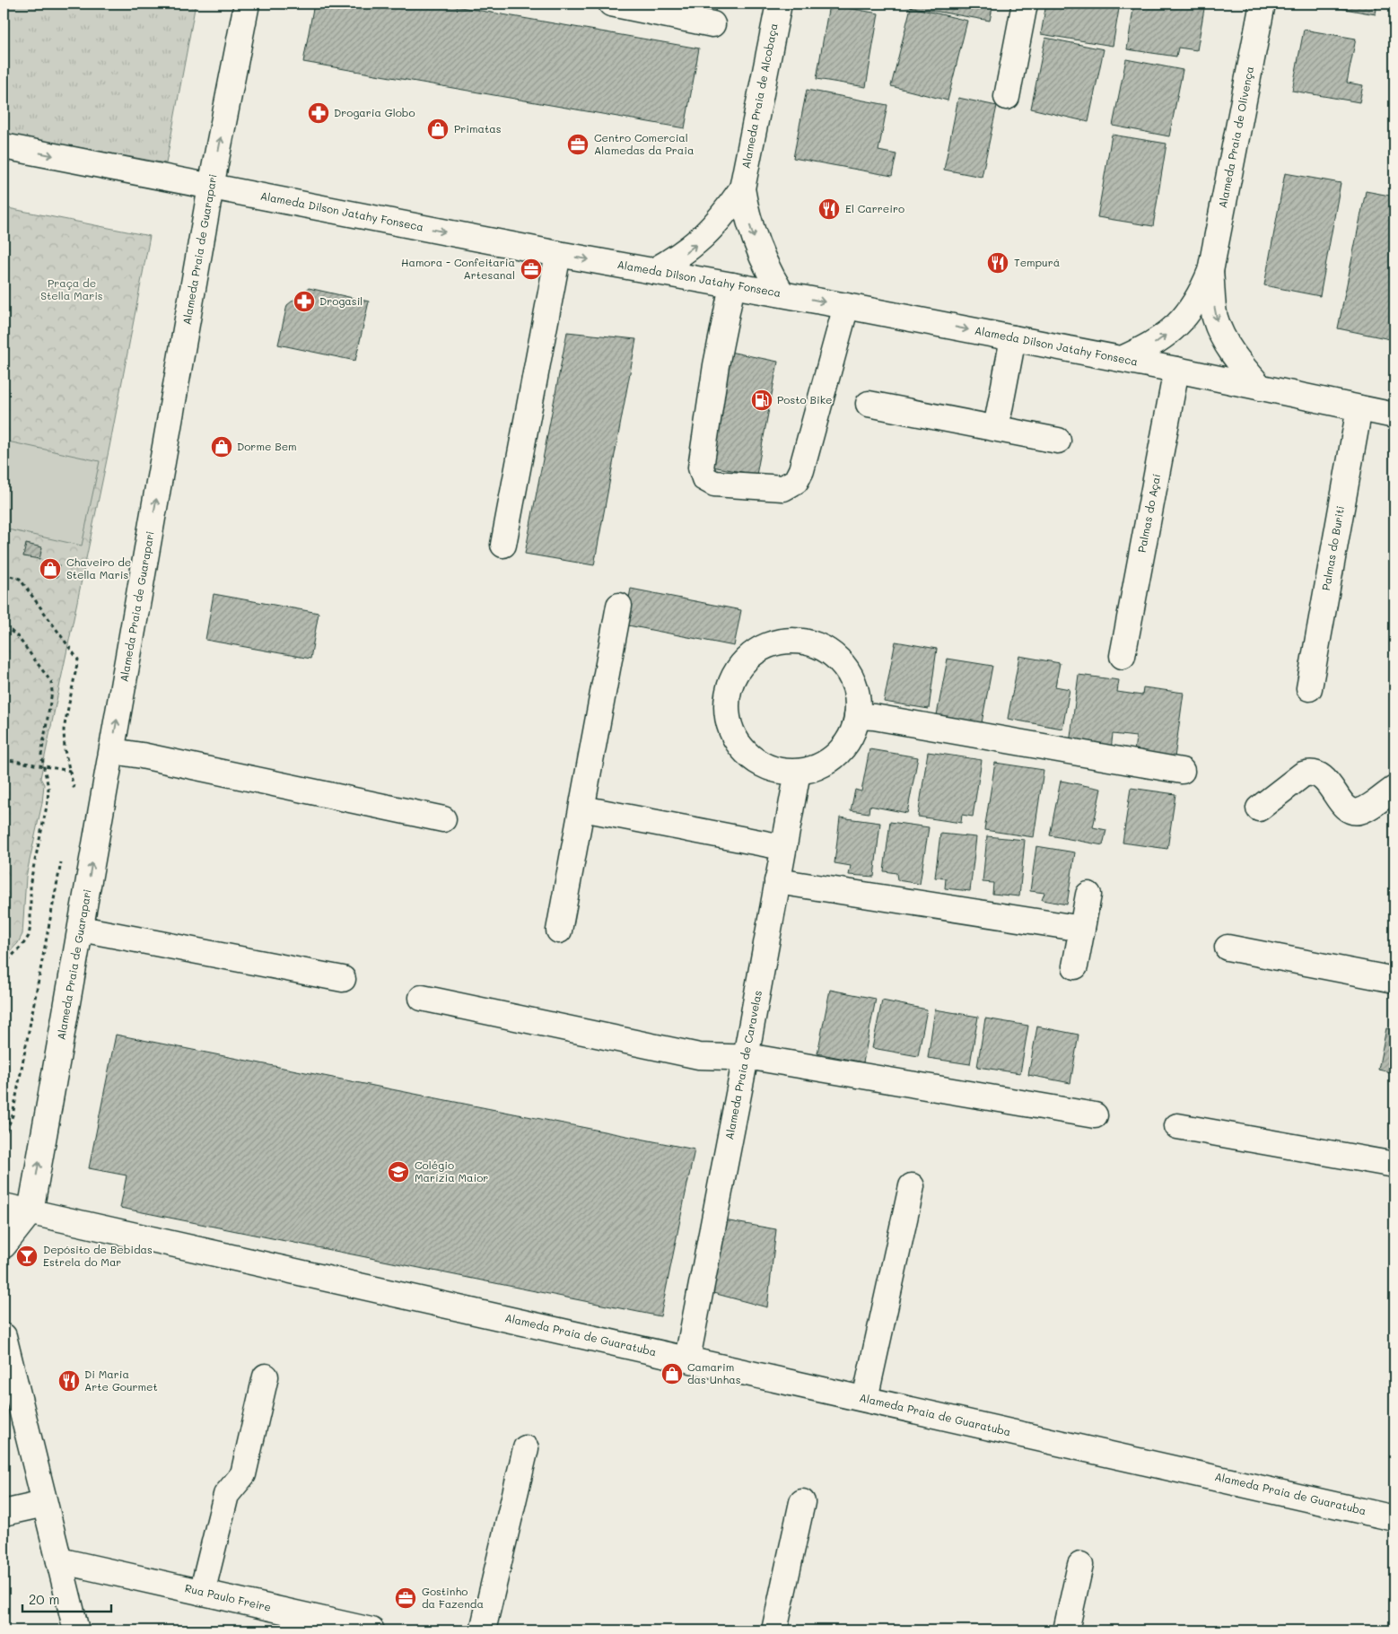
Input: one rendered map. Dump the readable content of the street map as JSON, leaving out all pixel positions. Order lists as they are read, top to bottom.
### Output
{
  "streets": {
    "street": [
      "Alameda Praia de Alcobaça",
      "Alameda Praia de Olivença",
      "Alameda Dilson Jatahy Fonseca",
      "Alameda Praia de Guarapari",
      "Palmas do Açaí",
      "Palmas do Buriti",
      "Alameda Praia de Caravelas",
      "Alameda Praia de Guaratuba",
      "Rua Paulo Freire"
    ]
  },
  "crossings": [
    ["Alameda Praia de Alcobaça", "Alameda Dilson Jatahy Fonseca"],
    ["Alameda Praia de Olivença", "Alameda Dilson Jatahy Fonseca"],
    ["Alameda Dilson Jatahy Fonseca", "Alameda Praia de Guarapari"],
    ["Alameda Dilson Jatahy Fonseca", "Palmas do Açaí"],
    ["Alameda Dilson Jatahy Fonseca", "Palmas do Buriti"],
    ["Alameda Praia de Guarapari", "Alameda Praia de Guaratuba"],
    ["Alameda Praia de Caravelas", "Alameda Praia de Guaratuba"]
  ],
  "one_way": ["Alameda Dilson Jatahy Fonseca", "Alameda Praia de Guarapari"],
  "parks": ["Praça de Stella Maris"],
  "places": {
    "pharmacy": ["Drogaria Globo", "Drogasil"],
    "shop": [
      "Primatas",
      "Dorme Bem",
      "Chaveiro de Stella Maris",
      "Camarim das Unhas"
    ],
    "office": ["Centro Comercial Alamedas da Praia", "Hamora - Confeitaria Artesanal", "Gostinho da Fazenda"],
    "restaurant": ["El Carreiro", "Tempurá", "Di Maria Arte Gourmet"],
    "fuel station": ["Posto Bike"],
    "school or university": ["Colégio Marízia Maior"],
    "bar": ["Depósito de Bebidas Estrela do Mar"]
  },
  "scale_bar": "20 m"
}
